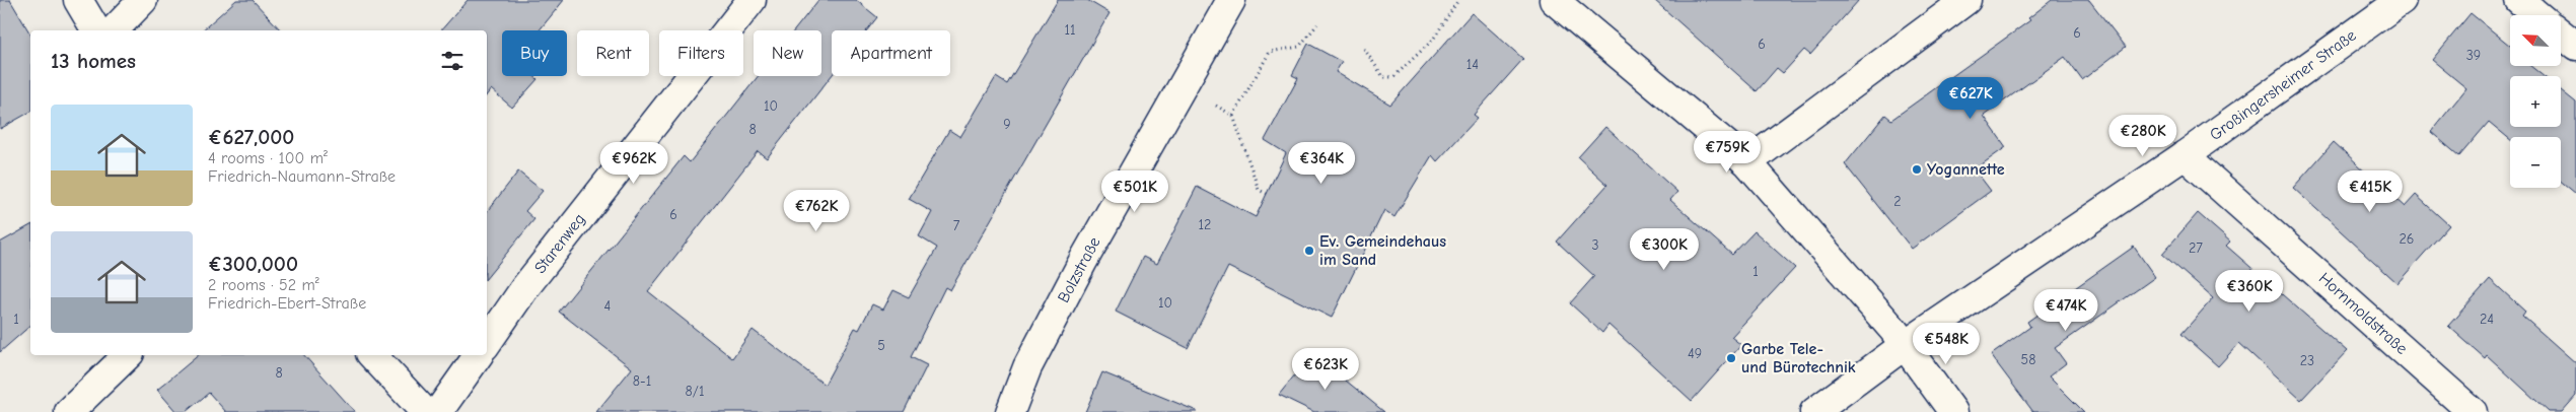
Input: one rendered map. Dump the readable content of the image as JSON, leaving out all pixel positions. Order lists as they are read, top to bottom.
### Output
{
  "streets": {
    "street": [
      "Großingersheimer Straße",
      "Starenweg",
      "Bolzstraße",
      "Hornmoldstraße"
    ]
  },
  "crossings": [
    ["Großingersheimer Straße", "Hornmoldstraße"]
  ],
  "places": ["Yogannette", "Ev. Gemeindehaus im Sand", "Garbe Tele- und Bürotechnik"],
  "house_numbers": [
    "11",
    "6",
    "6",
    "39",
    "14",
    "10",
    "9",
    "8",
    "2",
    "6",
    "12",
    "7",
    "26",
    "3",
    "27",
    "1",
    "10",
    "4",
    "1",
    "24",
    "5",
    "49",
    "58",
    "23",
    "8",
    "8-1",
    "8/1"
  ],
  "north": "top left",
  "page": {
    "map_buttons": ["+", "−"],
    "chip": [
      "Buy",
      "Rent",
      "Filters",
      "New",
      "Apartment"
    ],
    "heading": "13 homes",
    "price": [
      "€627K",
      "€280K",
      "€759K",
      "€962K",
      "€364K",
      "€501K",
      "€415K",
      "€762K",
      "€300K",
      "€360K",
      "€474K",
      "€548K",
      "€623K"
    ],
    "list": [
      {
        "name": "€627,000",
        "note": "4 rooms · 100 m² · Friedrich-Naumann-Straße"
      },
      {
        "name": "€300,000",
        "note": "2 rooms · 52 m² · Friedrich-Ebert-Straße"
      }
    ]
  }
}
